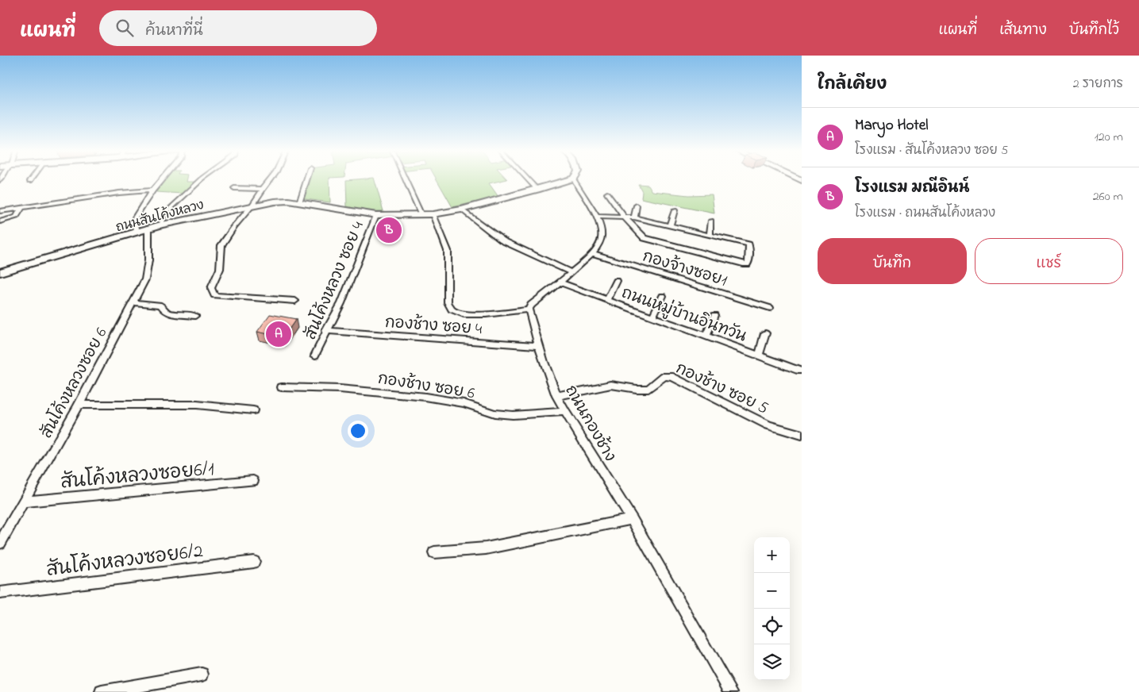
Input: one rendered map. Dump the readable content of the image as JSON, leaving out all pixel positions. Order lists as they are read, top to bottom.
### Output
{
  "streets": {
    "street": [
      "ถนนสันโค้งหลวง",
      "กองจ้างซอย1",
      "สันโค้งหลวง ซอย 4",
      "ถนนหมู่บ้านอินทวัน",
      "กองช้าง ซอย 4",
      "สันโค้งหลวงซอย 6",
      "กองช้าง ซอย 6",
      "กองช้าง ซอย 5",
      "ถนนกองช้าง",
      "สันโค้งหลวงซอย6/1",
      "สันโค้งหลวงซอย6/2"
    ]
  },
  "crossings": [
    ["ถนนสันโค้งหลวง", "สันโค้งหลวง ซอย 4"],
    ["ถนนสันโค้งหลวง", "สันโค้งหลวงซอย 6"],
    ["สันโค้งหลวง ซอย 4", "กองช้าง ซอย 4"],
    ["กองช้าง ซอย 4", "ถนนกองช้าง"],
    ["สันโค้งหลวงซอย 6", "สันโค้งหลวงซอย6/1"],
    ["กองช้าง ซอย 6", "ถนนกองช้าง"],
    ["กองช้าง ซอย 5", "ถนนกองช้าง"]
  ],
  "page": {
    "header": "แผนที่",
    "search": "ค้นหาที่นี่",
    "nav": ["แผนที่", "เส้นทาง", "บันทึกไว้"],
    "heading": ["ใกล้เคียง", "2 รายการ"],
    "list": [
      {
        "mark": "A",
        "name": "Maryo Hotel",
        "note": "โรงแรม · สันโค้งหลวง ซอย 5",
        "value": "120 m"
      },
      {
        "mark": "B",
        "name": "โรงแรม มณีอินน์",
        "note": "โรงแรม · ถนนสันโค้งหลวง",
        "value": "260 m"
      }
    ],
    "pins": ["B", "A"],
    "buttons": ["บันทึก", "แชร์"],
    "map_buttons": ["+", "−"]
  }
}
